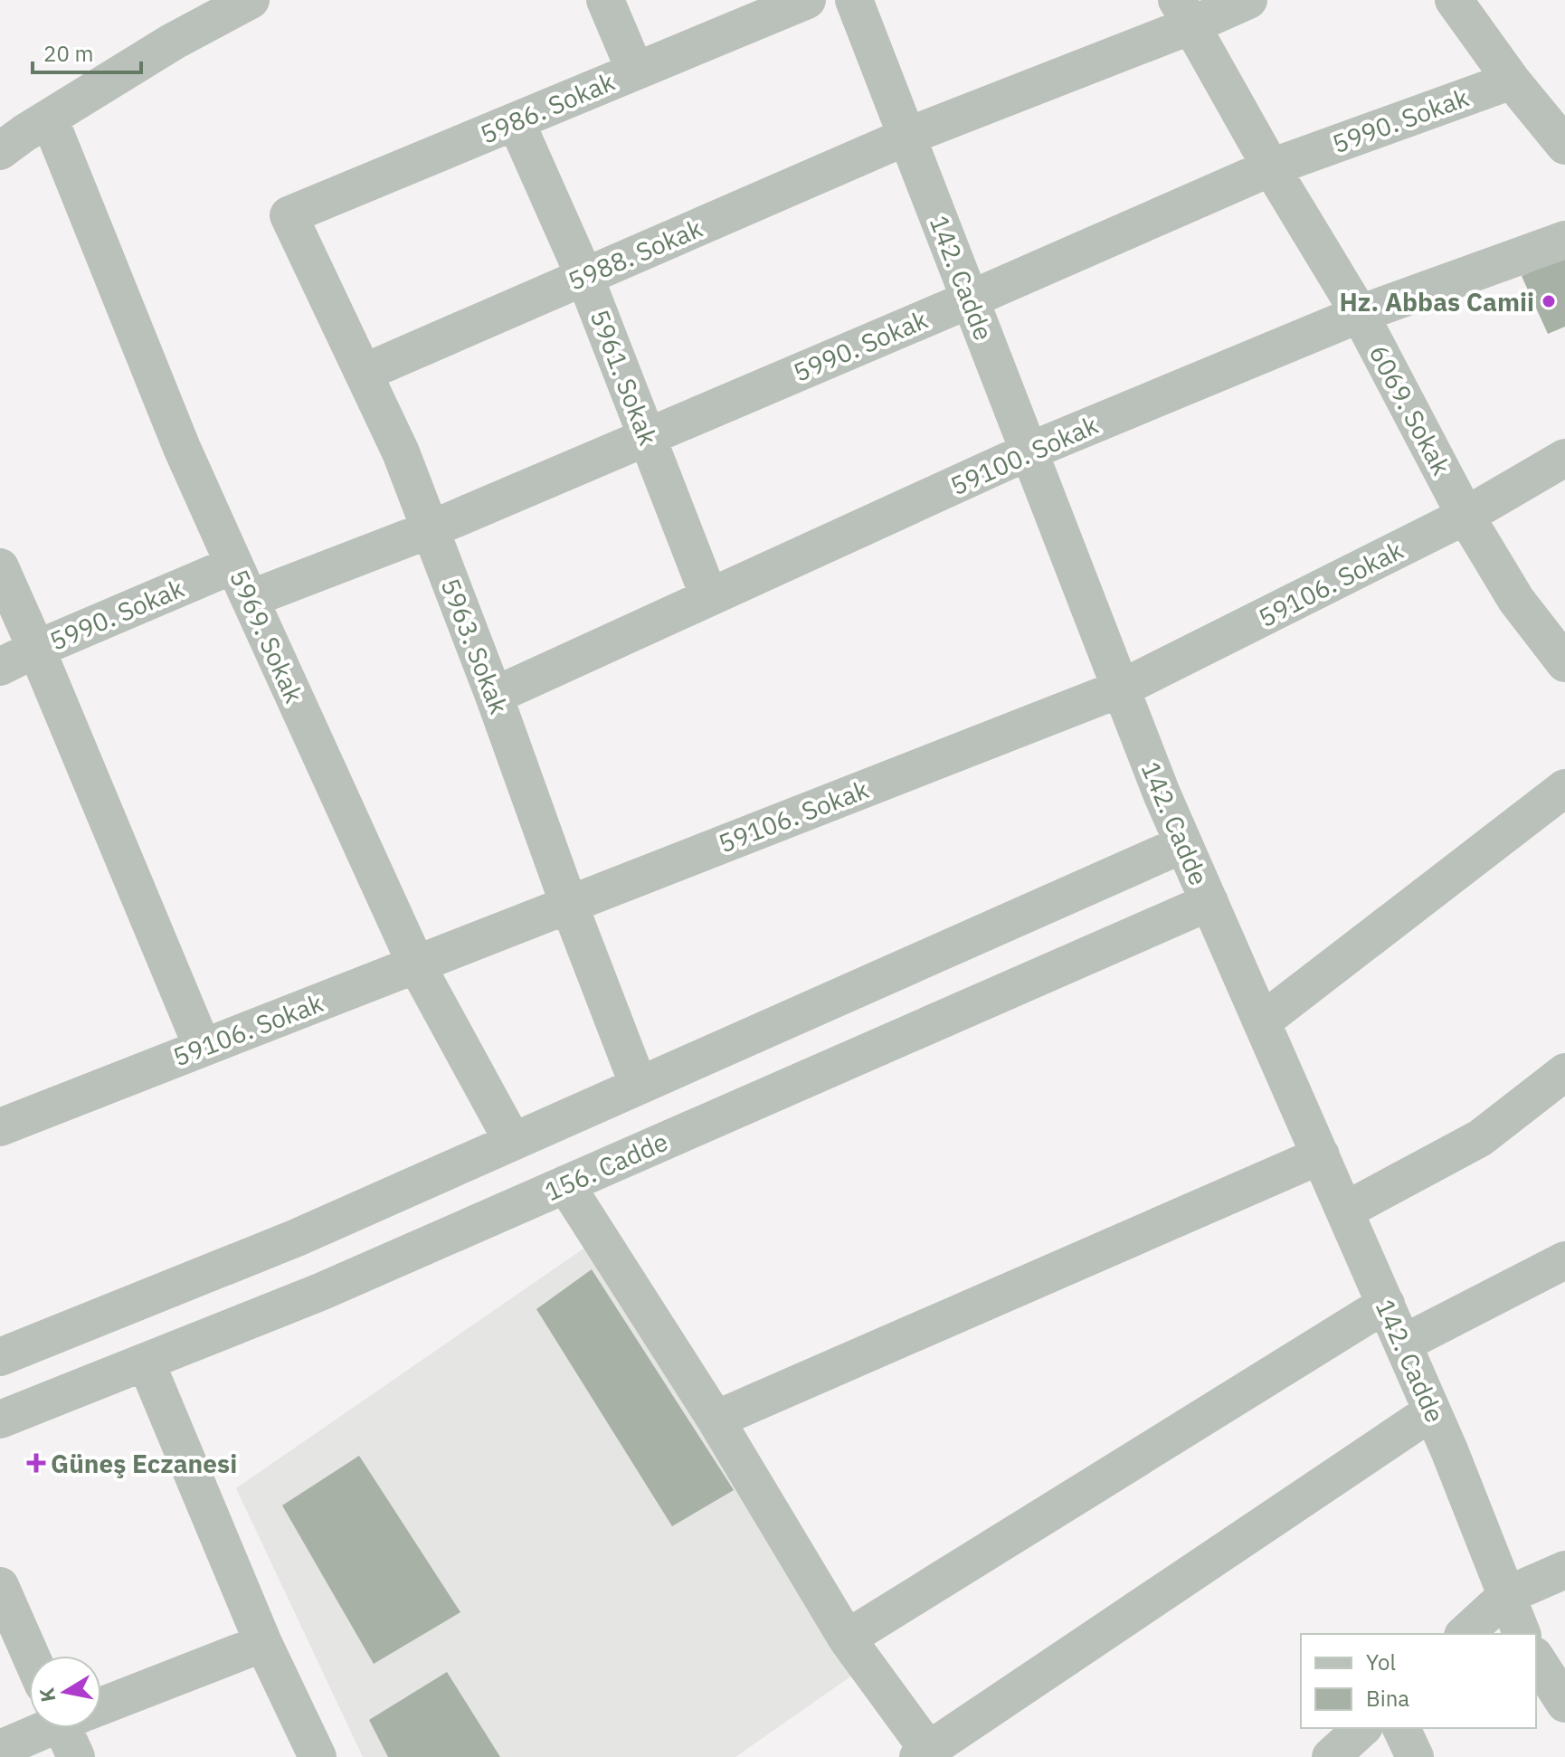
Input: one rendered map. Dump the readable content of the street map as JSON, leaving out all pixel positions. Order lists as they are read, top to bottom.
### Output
{
  "streets": {
    "street": [
      "5986. Sokak",
      "5990. Sokak",
      "5988. Sokak",
      "142. Cadde",
      "5961. Sokak",
      "6069. Sokak",
      "59100. Sokak",
      "59106. Sokak",
      "5969. Sokak",
      "5963. Sokak",
      "156. Cadde"
    ]
  },
  "crossings": [
    ["5986. Sokak", "5961. Sokak"],
    ["5986. Sokak", "5963. Sokak"],
    ["5990. Sokak", "142. Cadde"],
    ["5990. Sokak", "5961. Sokak"],
    ["5990. Sokak", "6069. Sokak"],
    ["5990. Sokak", "5969. Sokak"],
    ["5990. Sokak", "5963. Sokak"],
    ["5988. Sokak", "142. Cadde"],
    ["5988. Sokak", "5961. Sokak"],
    ["5988. Sokak", "6069. Sokak"],
    ["5988. Sokak", "5963. Sokak"],
    ["142. Cadde", "59100. Sokak"],
    ["142. Cadde", "59106. Sokak"],
    ["142. Cadde", "156. Cadde"],
    ["5961. Sokak", "59100. Sokak"],
    ["6069. Sokak", "59100. Sokak"],
    ["6069. Sokak", "59106. Sokak"],
    ["59100. Sokak", "5963. Sokak"],
    ["59106. Sokak", "5969. Sokak"],
    ["59106. Sokak", "5963. Sokak"]
  ],
  "places": {
    "other": ["Hz. Abbas Camii"],
    "health": ["Güneş Eczanesi"]
  },
  "legend": ["Yol", "Bina"],
  "scale_bar": "20 m",
  "north": "left"
}
